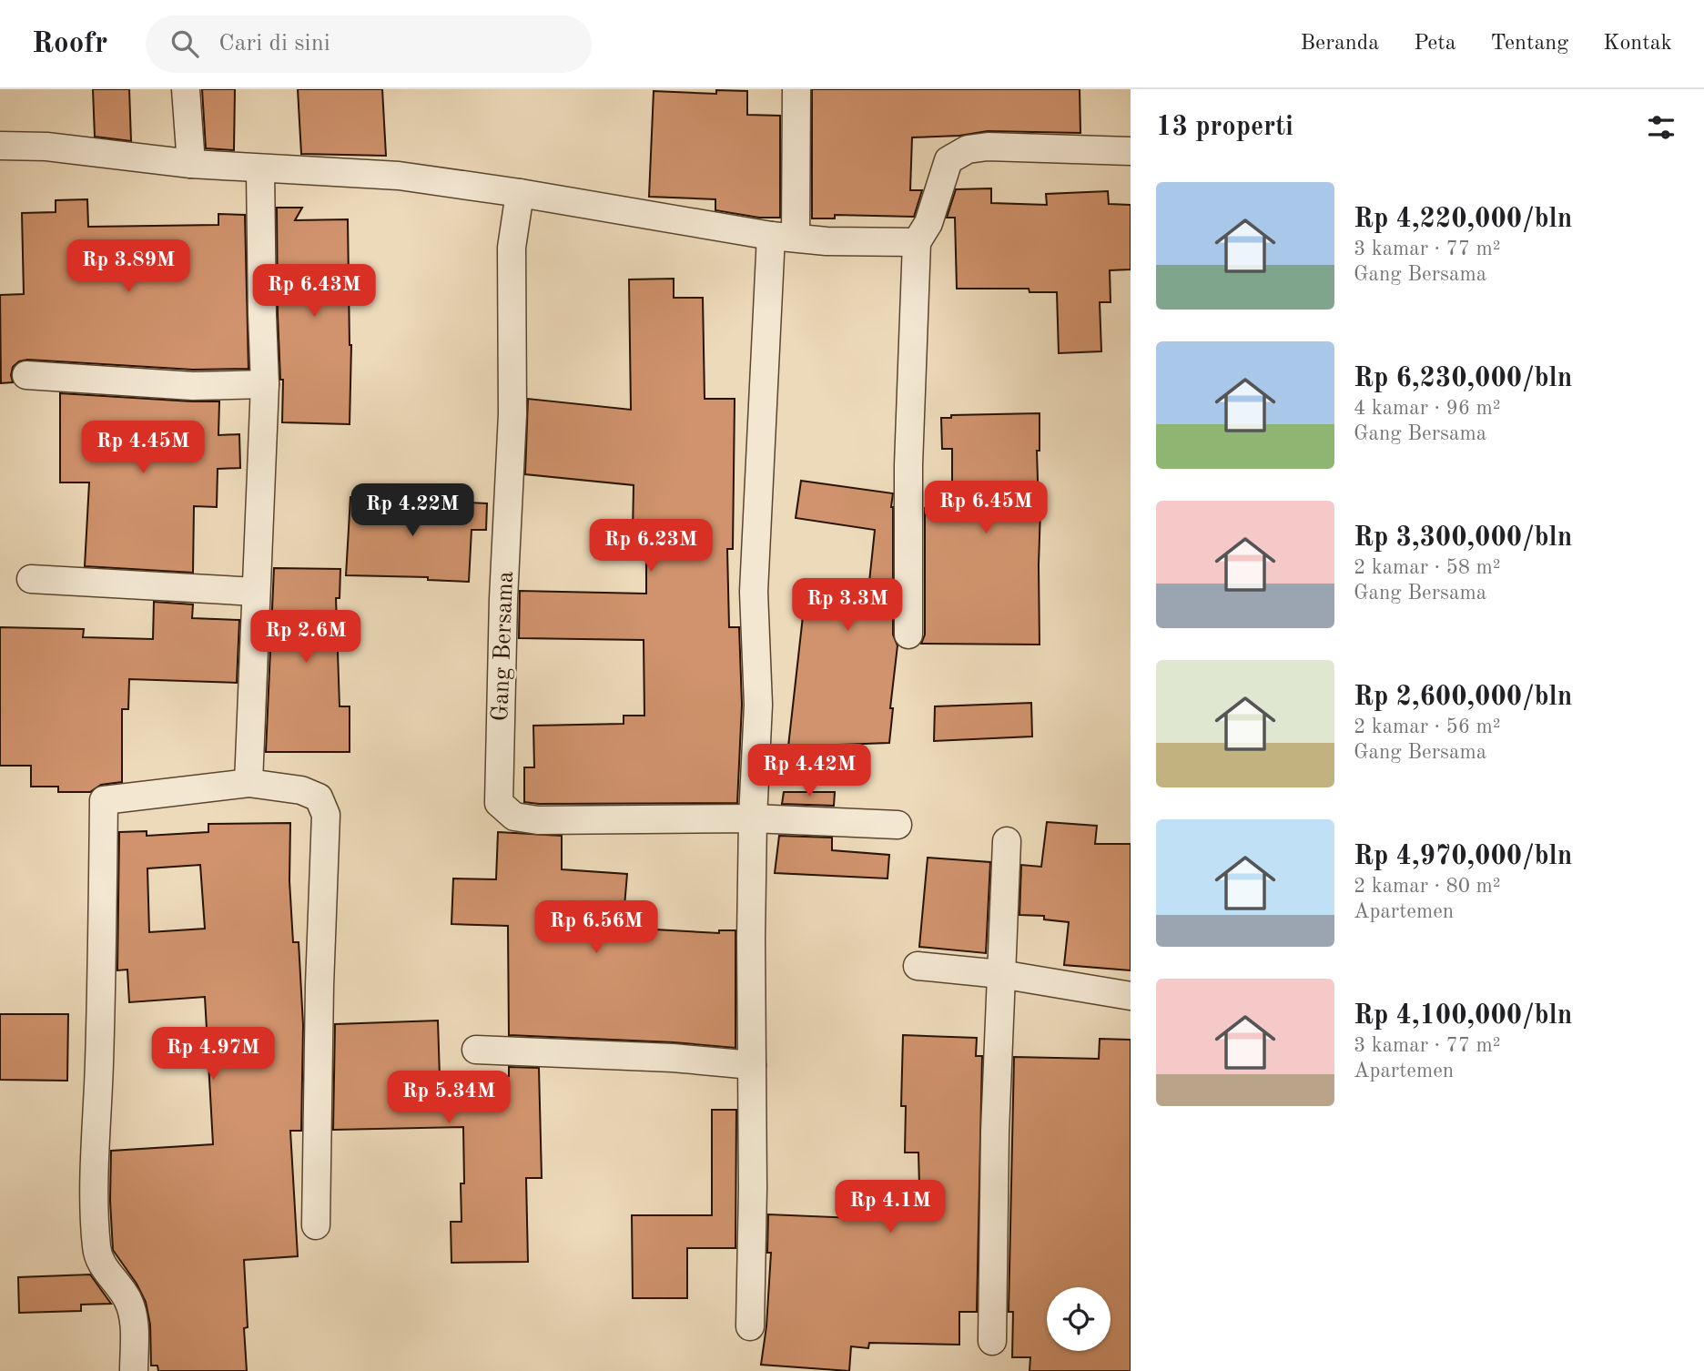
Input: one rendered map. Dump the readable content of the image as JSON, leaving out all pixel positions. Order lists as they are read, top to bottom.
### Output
{
  "streets": {
    "street": ["Gang Bersama"]
  },
  "page": {
    "header": "Roofr",
    "search": "Cari di sini",
    "nav": [
      "Beranda",
      "Peta",
      "Tentang",
      "Kontak"
    ],
    "heading": "13 properti",
    "list": [
      {
        "name": "Rp 4,220,000/bln",
        "note": "3 kamar · 77 m² · Gang Bersama"
      },
      {
        "name": "Rp 6,230,000/bln",
        "note": "4 kamar · 96 m² · Gang Bersama"
      },
      {
        "name": "Rp 3,300,000/bln",
        "note": "2 kamar · 58 m² · Gang Bersama"
      },
      {
        "name": "Rp 2,600,000/bln",
        "note": "2 kamar · 56 m² · Gang Bersama"
      },
      {
        "name": "Rp 4,970,000/bln",
        "note": "2 kamar · 80 m² · Apartemen"
      },
      {
        "name": "Rp 4,100,000/bln",
        "note": "3 kamar · 77 m² · Apartemen"
      }
    ],
    "price": [
      "Rp 3.89M",
      "Rp 6.43M",
      "Rp 4.45M",
      "Rp 6.45M",
      "Rp 4.22M",
      "Rp 6.23M",
      "Rp 3.3M",
      "Rp 2.6M",
      "Rp 4.42M",
      "Rp 6.56M",
      "Rp 4.97M",
      "Rp 5.34M",
      "Rp 4.1M"
    ]
  }
}
